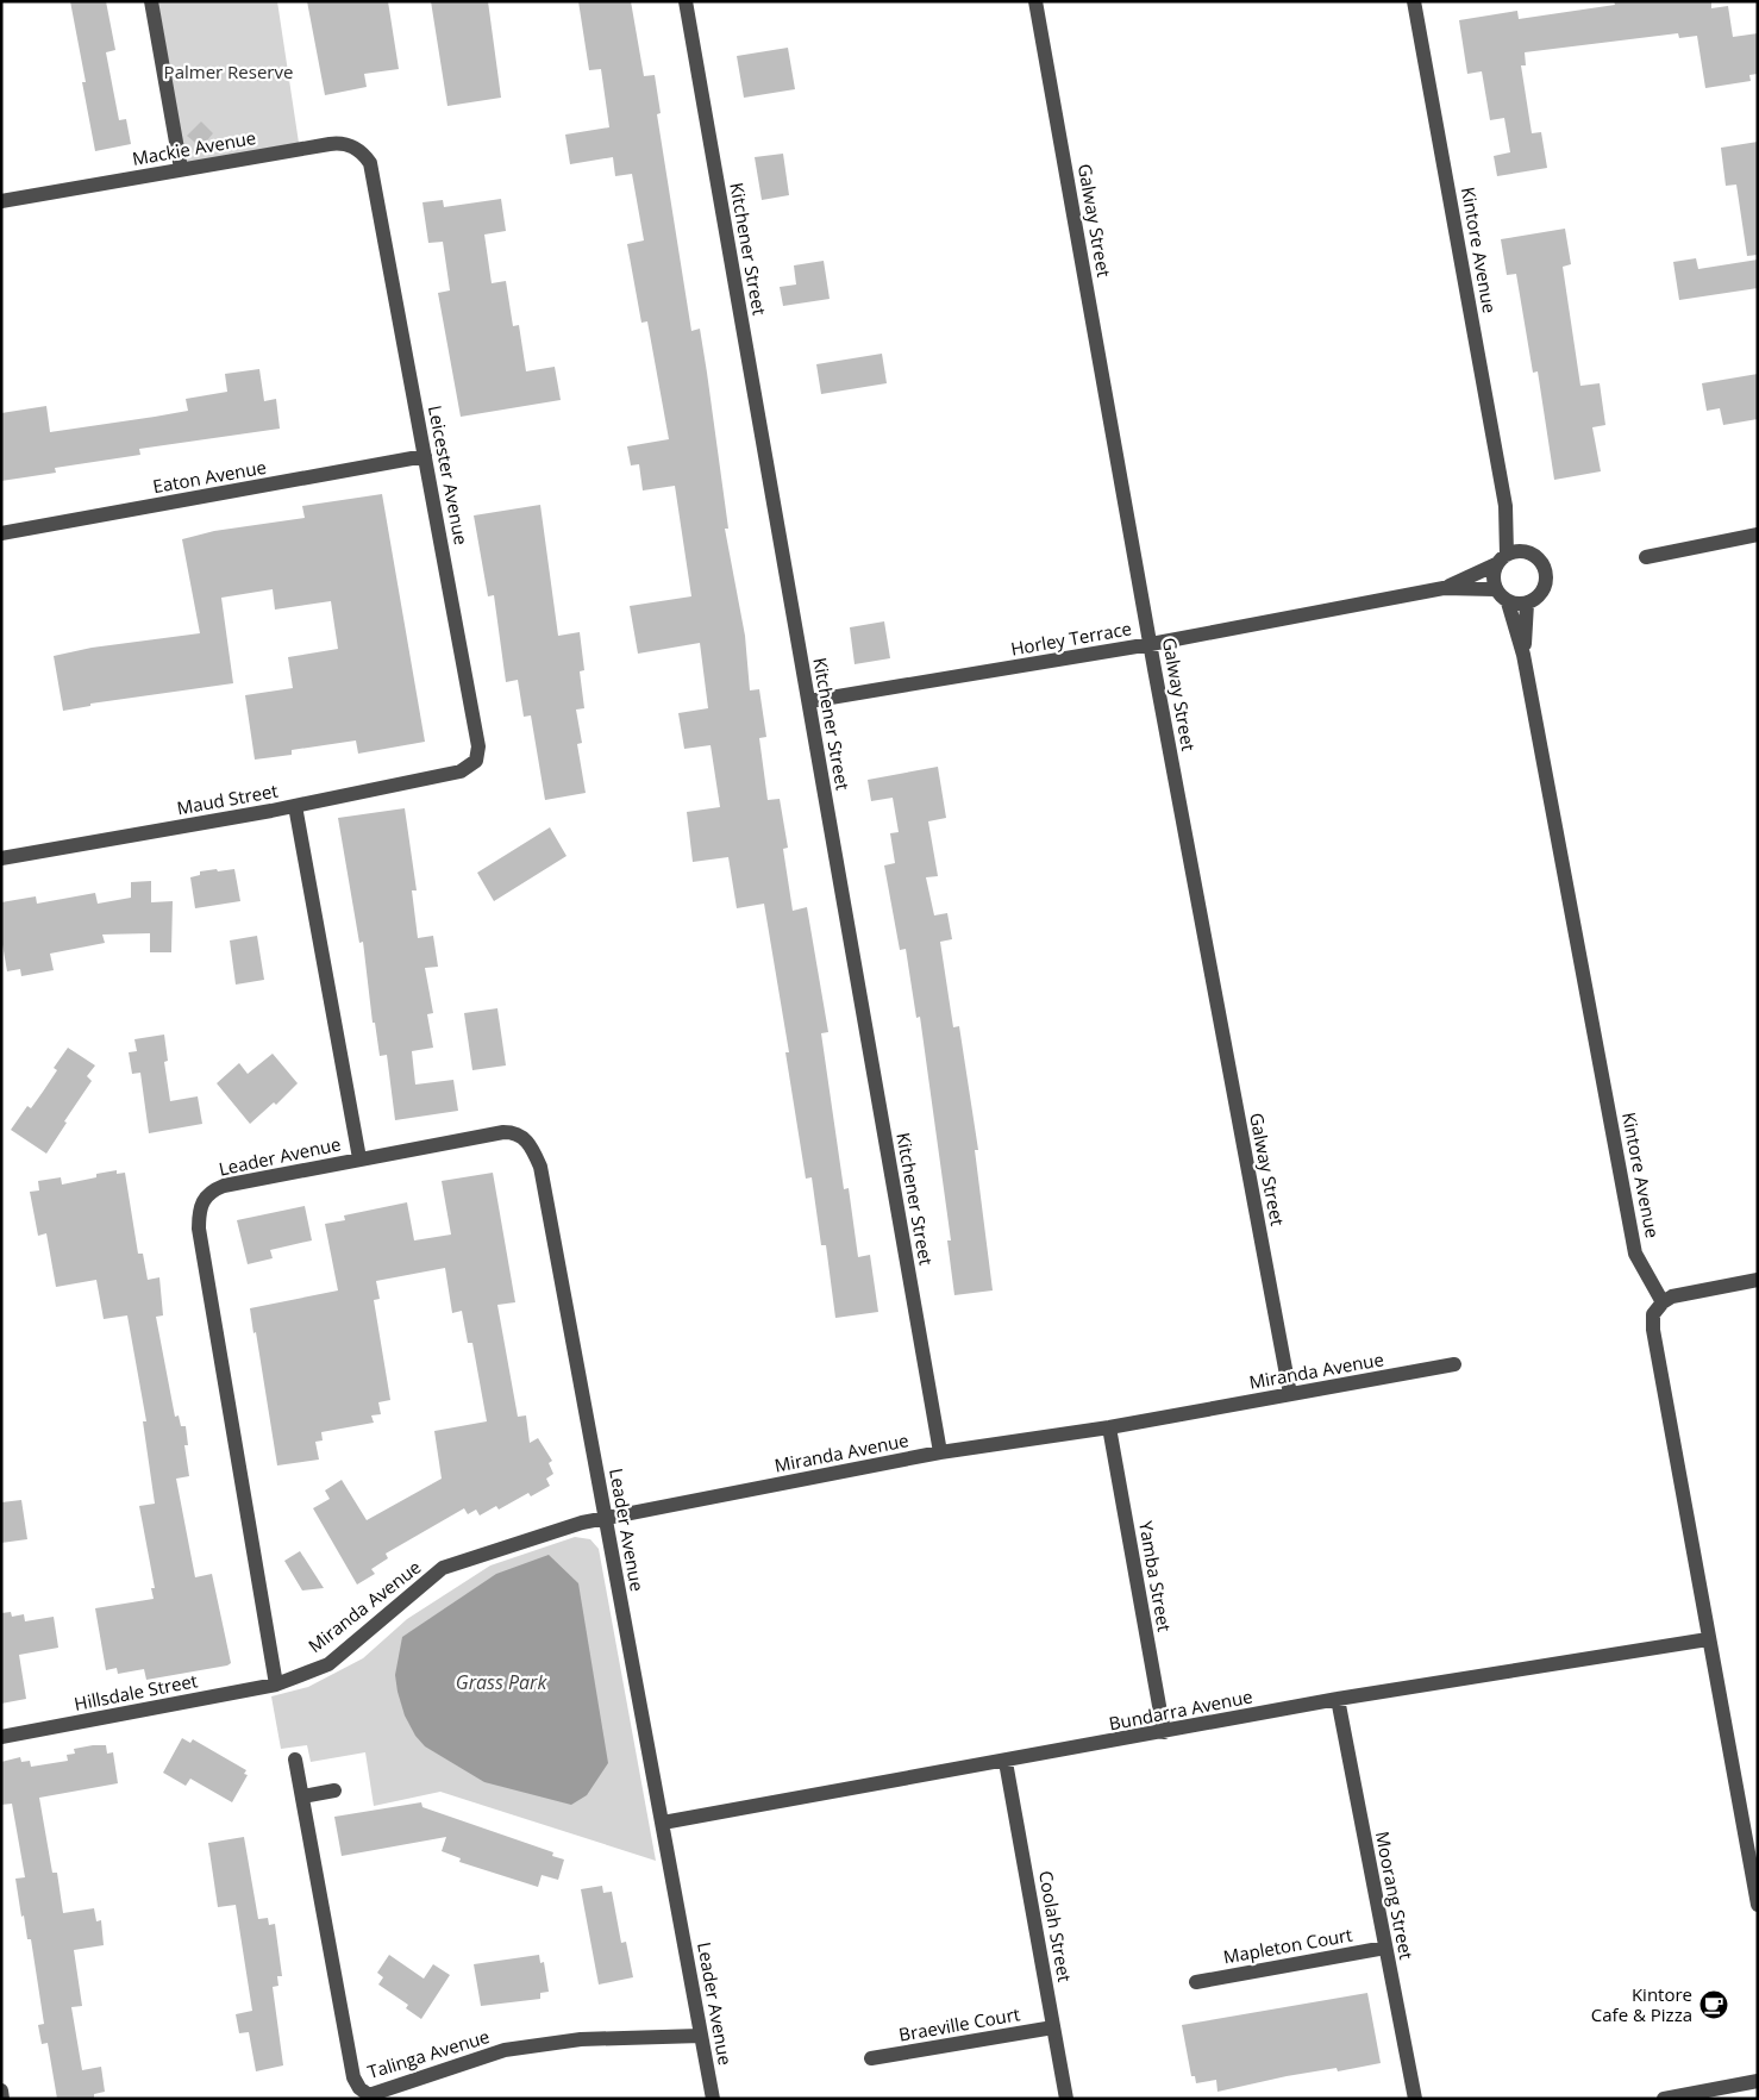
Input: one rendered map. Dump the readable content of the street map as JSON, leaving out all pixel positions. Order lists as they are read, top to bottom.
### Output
{
  "streets": {
    "street": [
      "Mackie Avenue",
      "Galway Street",
      "Kitchener Street",
      "Kintore Avenue",
      "Leicester Avenue",
      "Eaton Avenue",
      "Horley Terrace",
      "Maud Street",
      "Leader Avenue",
      "Miranda Avenue",
      "Yamba Street",
      "Hillsdale Street",
      "Bundarra Avenue",
      "Moorang Street",
      "Coolah Street",
      "Mapleton Court",
      "Braeville Court",
      "Talinga Avenue"
    ]
  },
  "crossings": [
    ["Mackie Avenue", "Leicester Avenue"],
    ["Galway Street", "Horley Terrace"],
    ["Galway Street", "Miranda Avenue"],
    ["Kitchener Street", "Horley Terrace"],
    ["Kitchener Street", "Miranda Avenue"],
    ["Kintore Avenue", "Horley Terrace"],
    ["Leicester Avenue", "Eaton Avenue"],
    ["Leicester Avenue", "Maud Street"],
    ["Maud Street", "Leader Avenue"],
    ["Leader Avenue", "Miranda Avenue"],
    ["Leader Avenue", "Hillsdale Street"],
    ["Leader Avenue", "Bundarra Avenue"],
    ["Leader Avenue", "Talinga Avenue"],
    ["Miranda Avenue", "Yamba Street"],
    ["Miranda Avenue", "Hillsdale Street"],
    ["Yamba Street", "Bundarra Avenue"],
    ["Bundarra Avenue", "Moorang Street"],
    ["Bundarra Avenue", "Coolah Street"],
    ["Moorang Street", "Mapleton Court"],
    ["Coolah Street", "Braeville Court"]
  ],
  "water": ["Grass Park"],
  "parks": ["Palmer Reserve"],
  "places": {
    "cafe": ["Kintore Cafe & Pizza"]
  }
}
